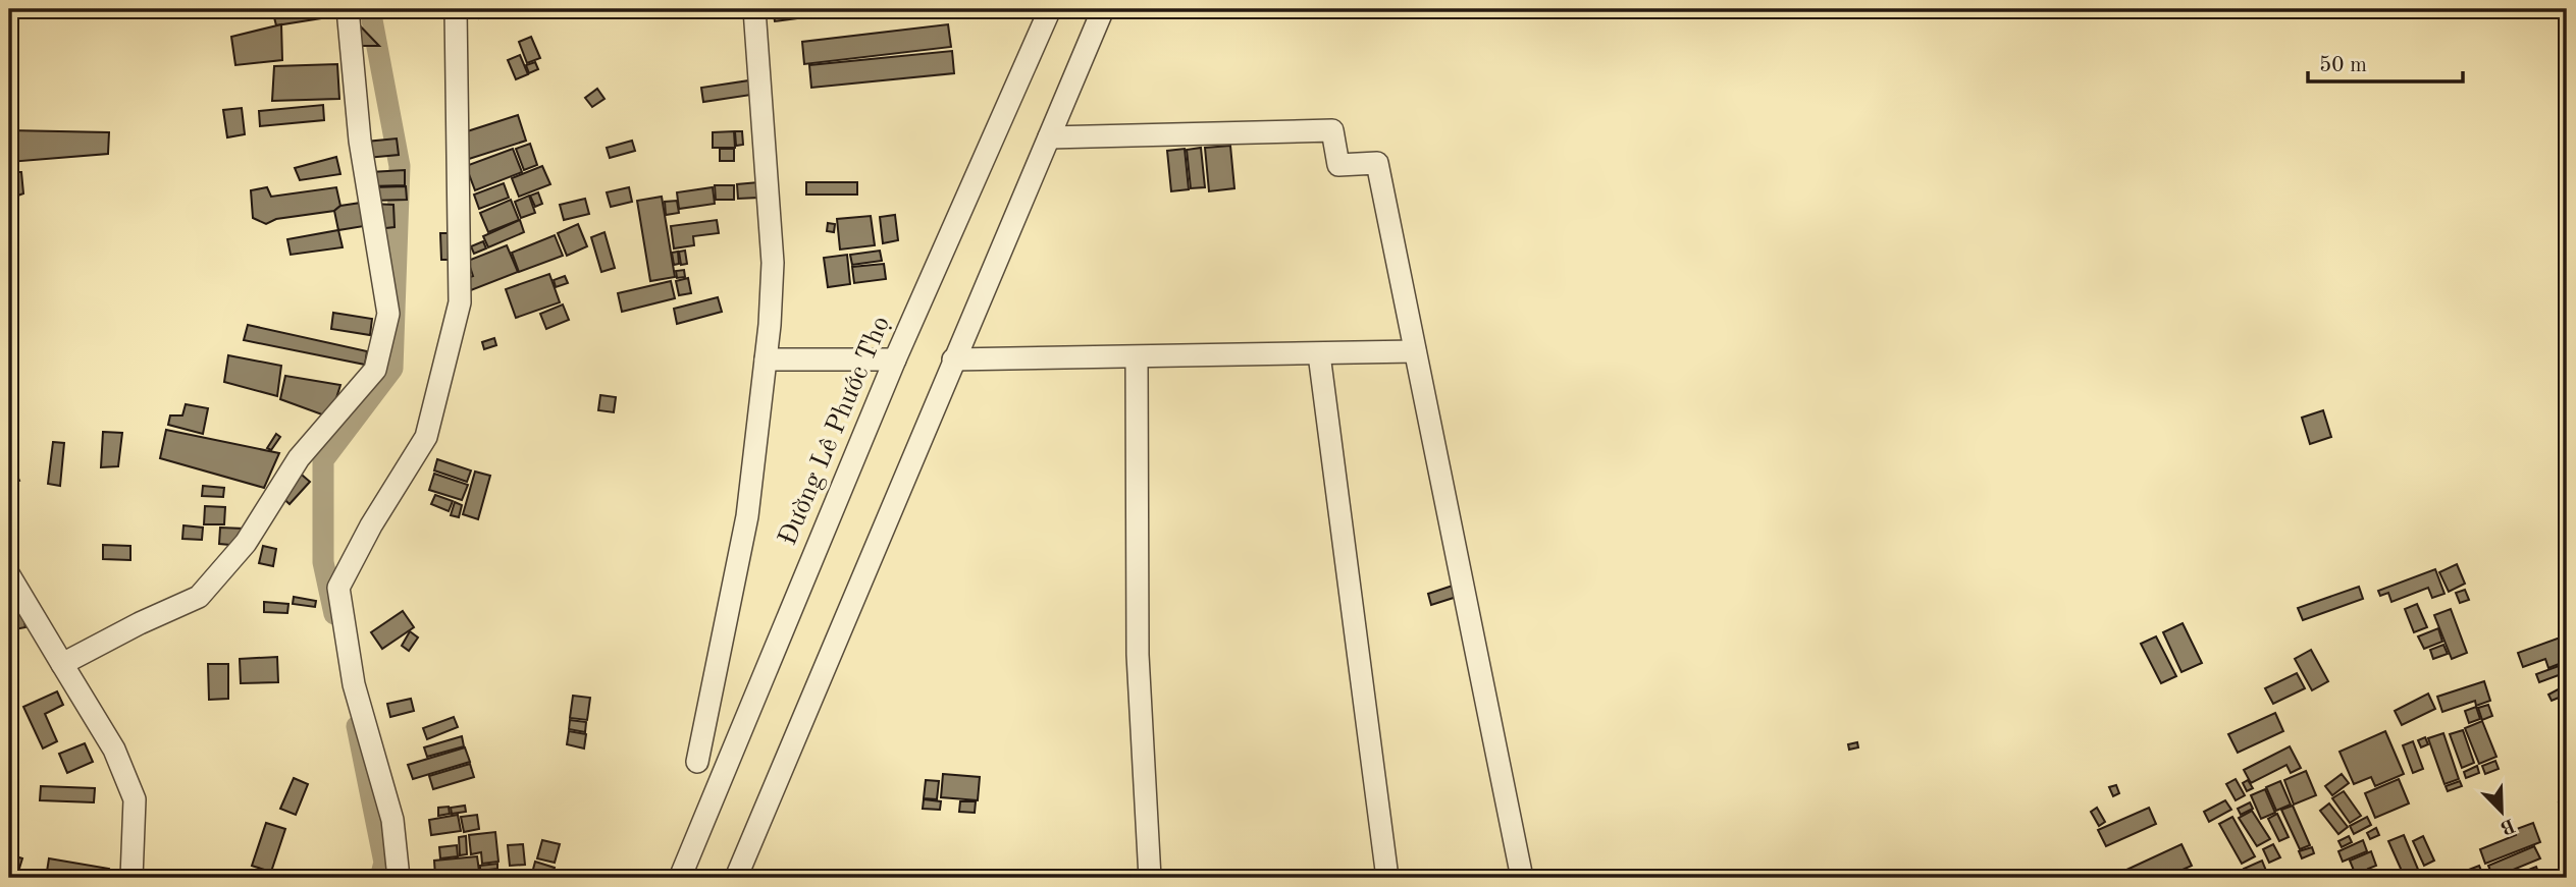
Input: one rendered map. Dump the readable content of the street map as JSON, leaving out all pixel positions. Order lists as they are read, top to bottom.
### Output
{
  "streets": {
    "street": ["Đường Lê Phước Thọ"]
  },
  "scale_bar": "50 m",
  "north": "bottom right"
}
